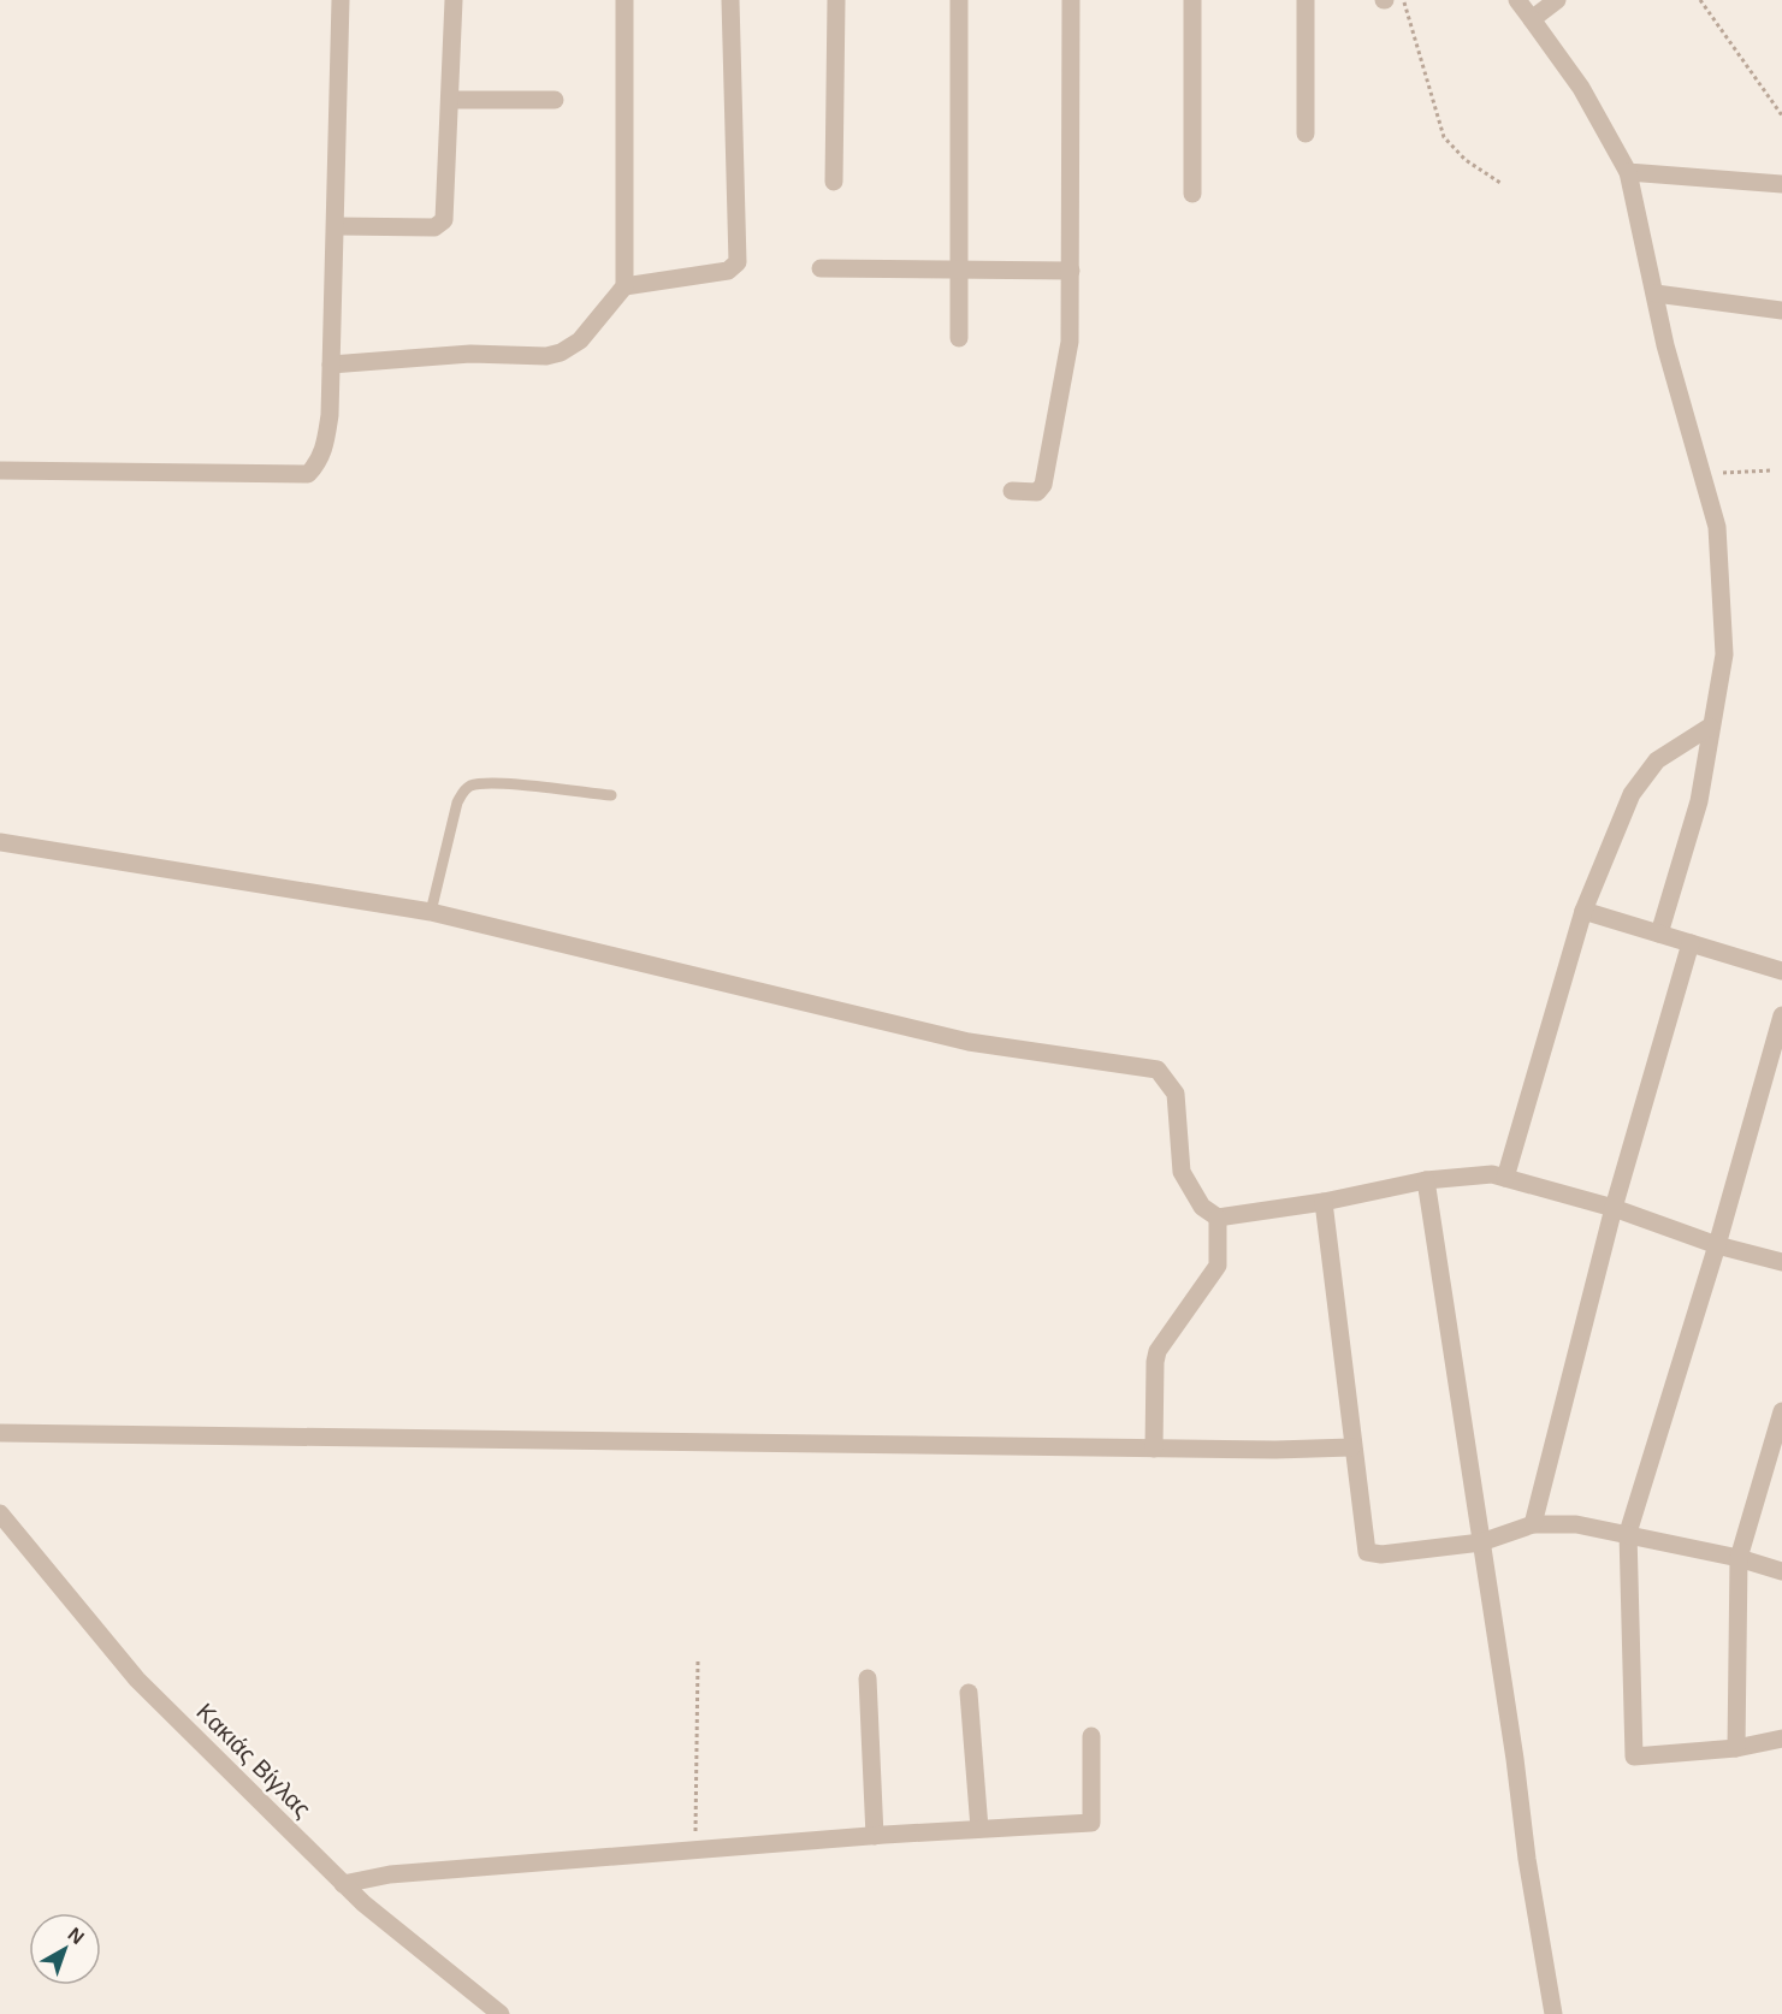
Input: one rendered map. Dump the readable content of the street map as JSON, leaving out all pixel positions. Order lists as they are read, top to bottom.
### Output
{
  "streets": {
    "street": ["Κακιάς Βίγλας"]
  },
  "north": "top right"
}
